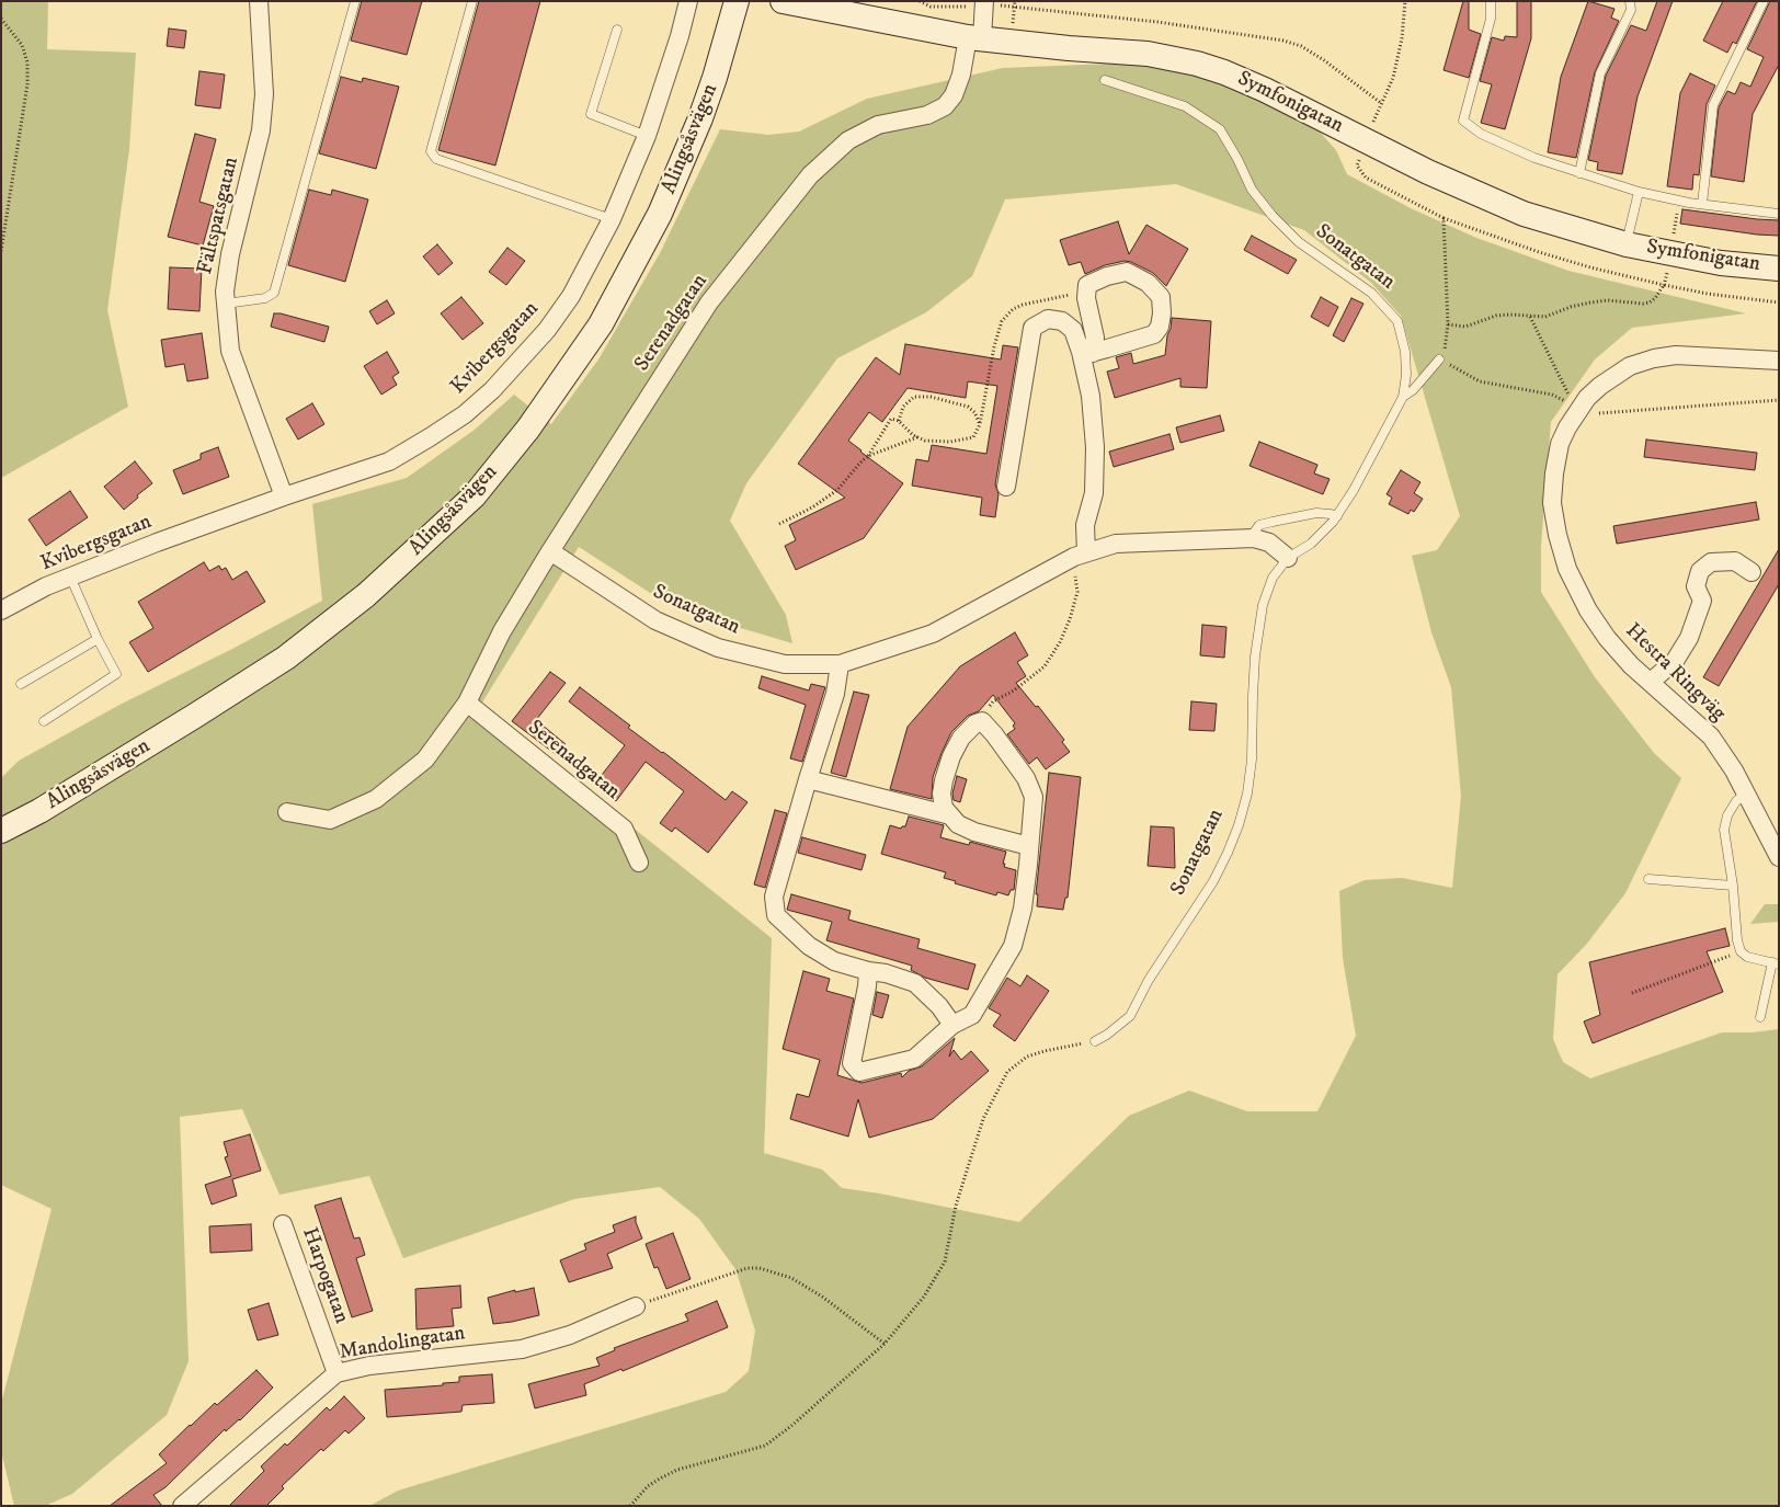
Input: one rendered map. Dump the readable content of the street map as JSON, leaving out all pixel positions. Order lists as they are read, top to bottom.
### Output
{
  "streets": {
    "main road": ["Symfonigatan", "Alingsåsvägen"],
    "street": [
      "Fältspatsgatan",
      "Sonatgatan",
      "Serenadgatan",
      "Kvibergsgatan",
      "Hestra Ringväg",
      "Harpogatan",
      "Mandolingatan"
    ]
  },
  "crossings": [
    ["Symfonigatan", "Serenadgatan"],
    ["Fältspatsgatan", "Kvibergsgatan"],
    ["Sonatgatan", "Serenadgatan"],
    ["Harpogatan", "Mandolingatan"]
  ]
}
